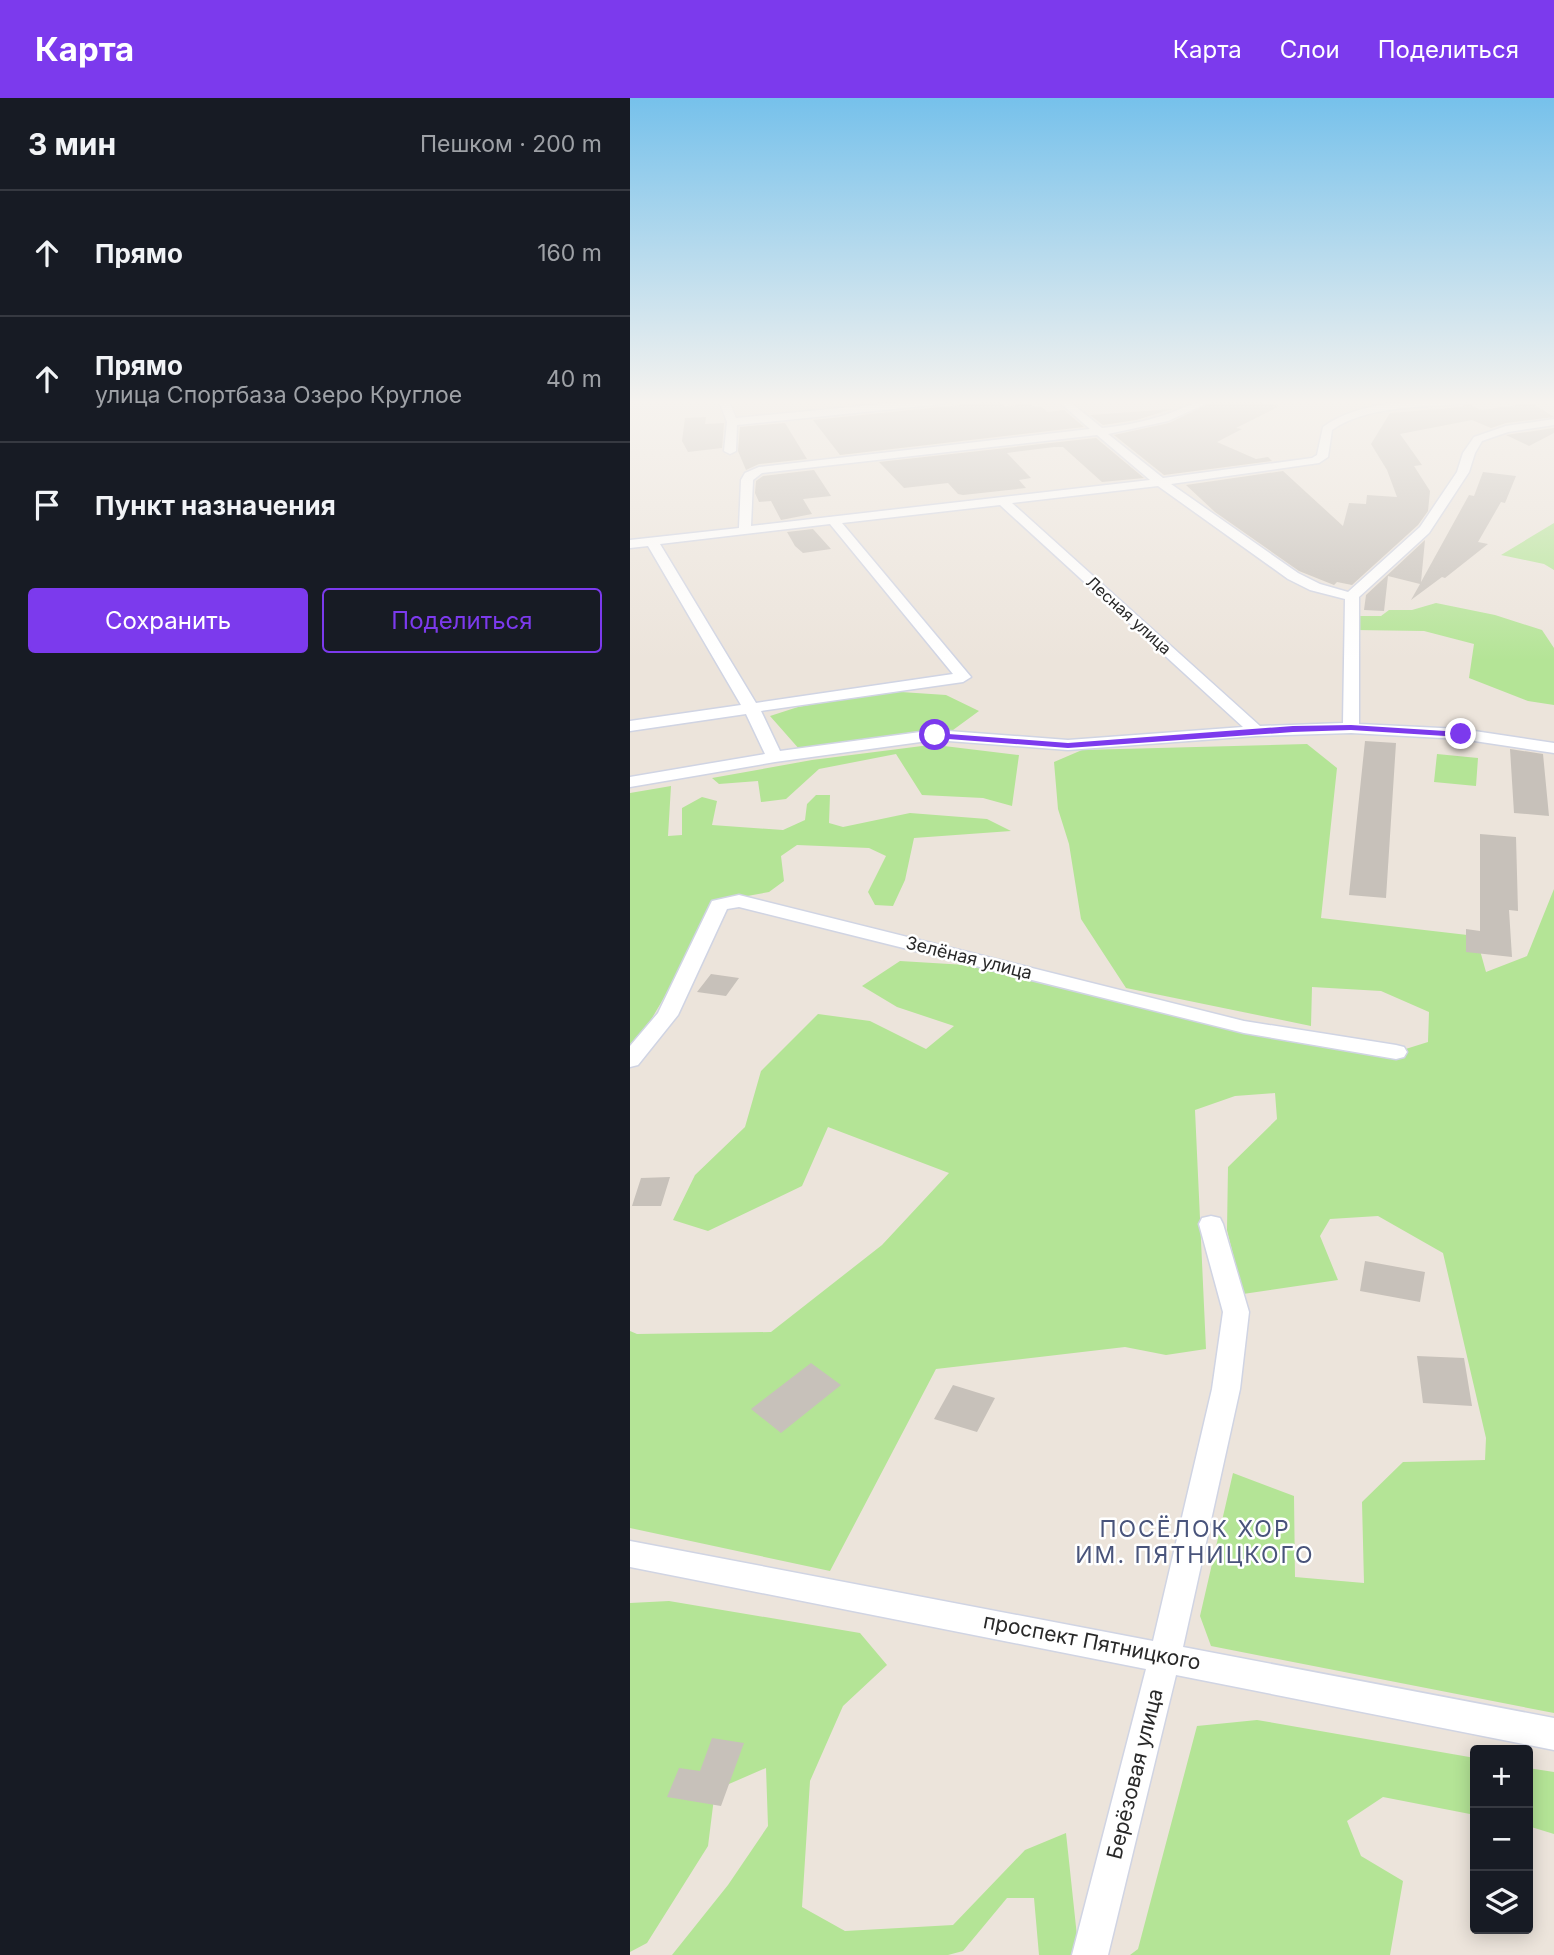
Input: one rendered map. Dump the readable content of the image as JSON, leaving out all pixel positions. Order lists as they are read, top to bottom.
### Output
{
  "streets": {
    "street": [
      "Лесная улица",
      "Зелёная улица",
      "проспект Пятницкого",
      "Берёзовая улица"
    ]
  },
  "crossings": [
    ["проспект Пятницкого", "Берёзовая улица"]
  ],
  "districts": ["ПОСЁЛОК ХОР ИМ. ПЯТНИЦКОГО"],
  "page": {
    "header": "Карта",
    "nav": ["Карта", "Слои", "Поделиться"],
    "heading": ["3 мин", "Пешком · 200 m"],
    "list": [
      ["Прямо", "160 m"],
      ["Прямо", "улица Спортбаза Озеро Круглое", "40 m"],
      "Пункт назначения"
    ],
    "buttons": ["Сохранить", "Поделиться"],
    "map_buttons": ["+", "−"]
  }
}
